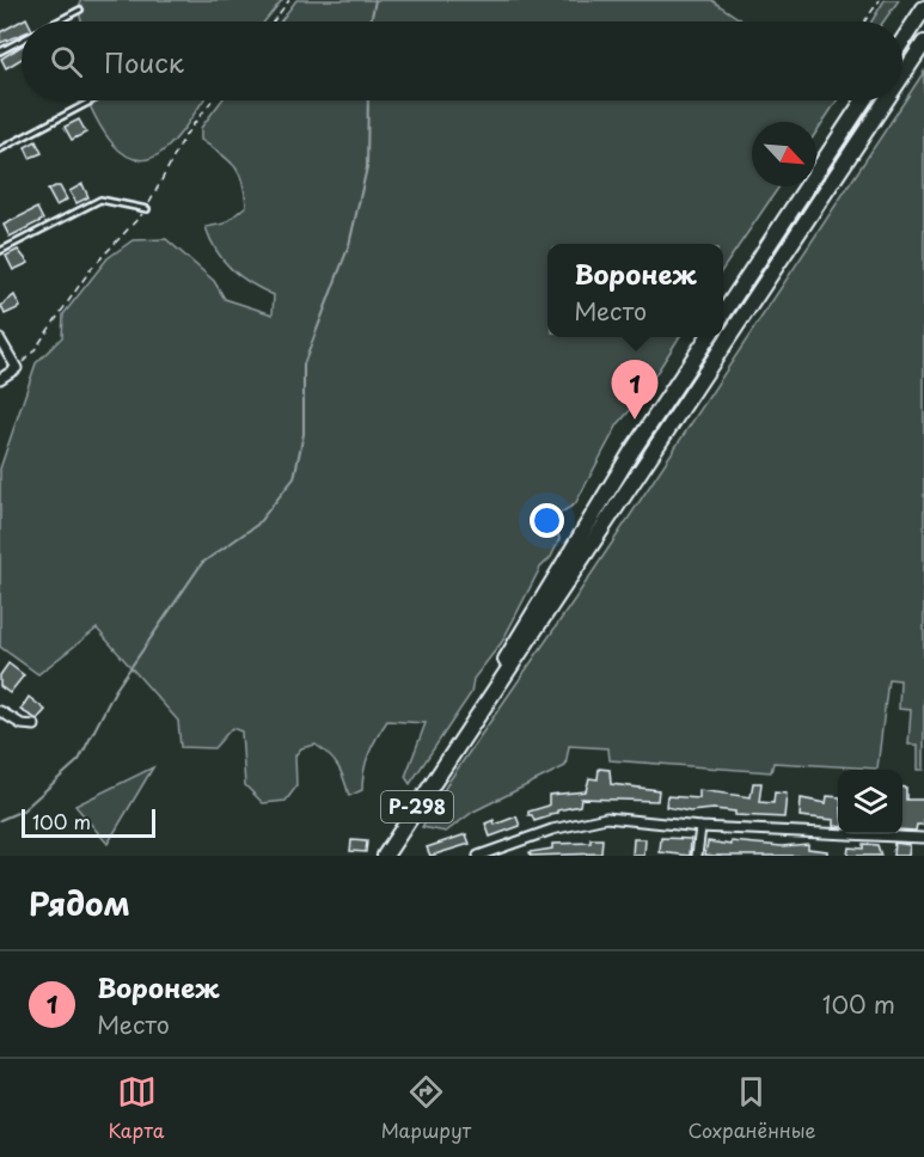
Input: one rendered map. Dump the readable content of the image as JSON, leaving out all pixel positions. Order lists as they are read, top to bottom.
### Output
{
  "streets": {
    "highway": ["Р-298"]
  },
  "scale_bar": "100 m",
  "north": "bottom right",
  "page": {
    "search": "Поиск",
    "popup": ["Воронеж", "Место"],
    "pins": "1",
    "scale": "100 m",
    "heading": "Рядом",
    "list": [
      {
        "mark": "1",
        "name": "Воронеж",
        "note": "Место",
        "value": "100 m"
      }
    ],
    "nav": ["Карта", "Маршрут", "Сохранённые"]
  }
}
